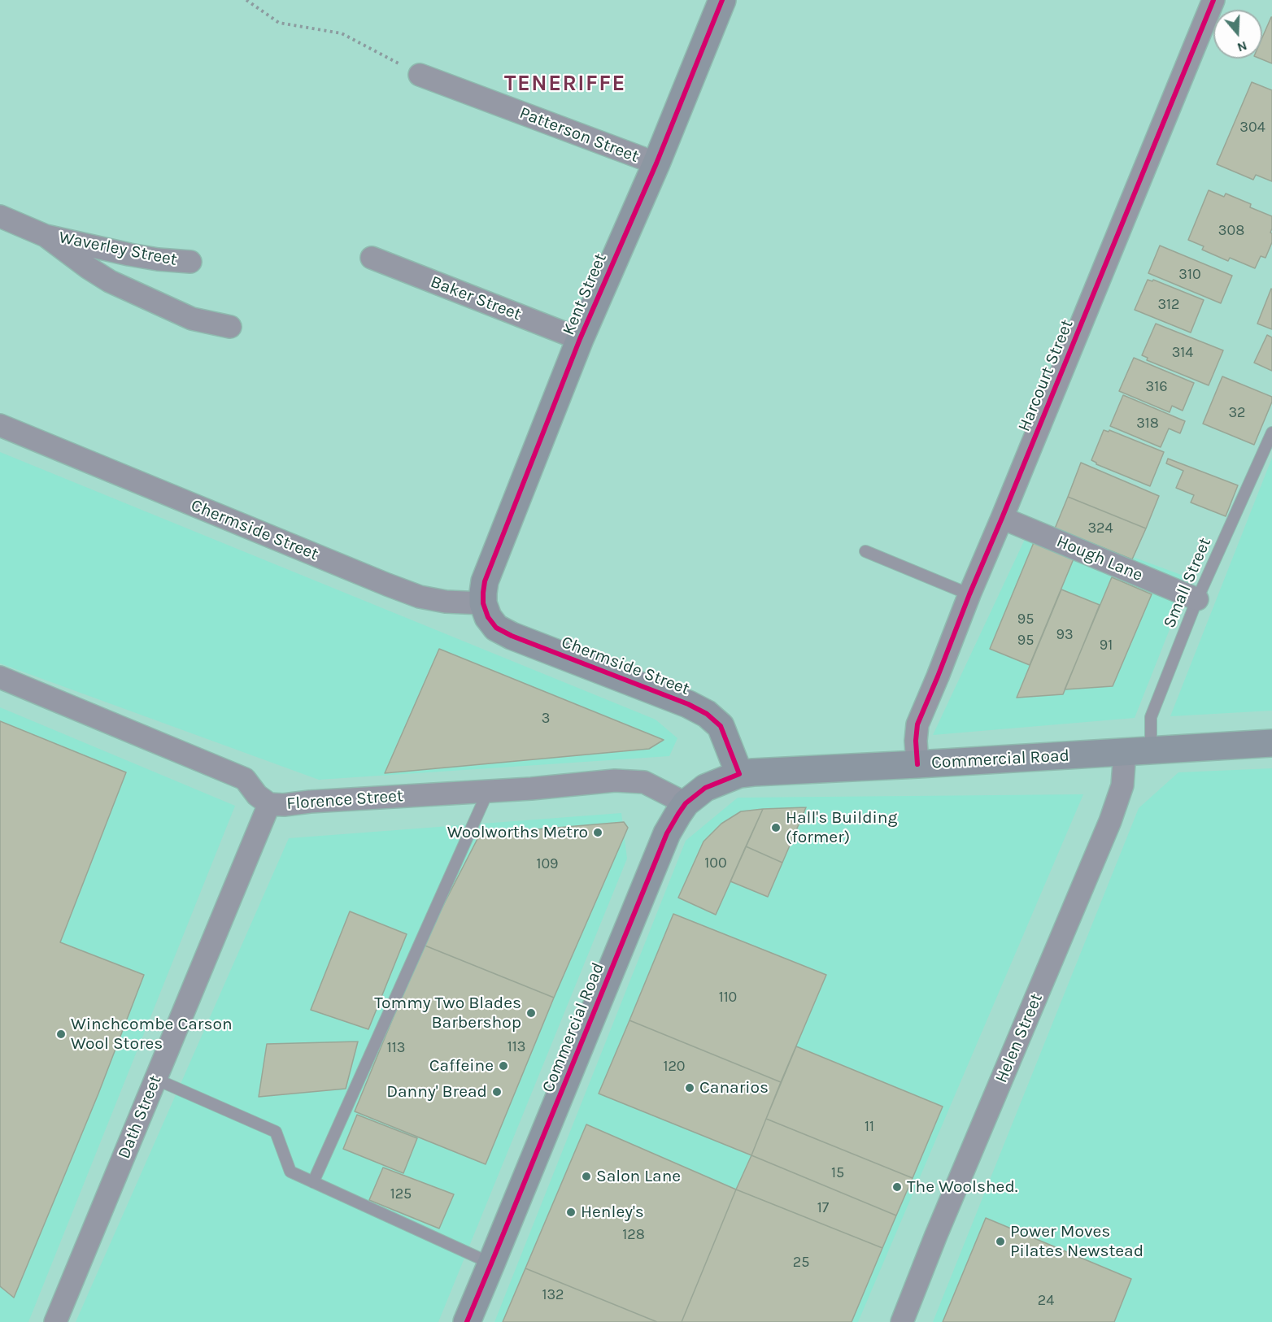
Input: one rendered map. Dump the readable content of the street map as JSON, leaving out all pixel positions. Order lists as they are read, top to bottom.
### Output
{
  "streets": {
    "street": [
      "Patterson Street",
      "Waverley Street",
      "Kent Street",
      "Baker Street",
      "Harcourt Street",
      "Chermside Street",
      "Hough Lane",
      "Commercial Road",
      "Florence Street",
      "Helen Street",
      "Dath Street"
    ],
    "lane": ["Small Street"]
  },
  "crossings": [
    ["Patterson Street", "Kent Street"],
    ["Kent Street", "Baker Street"],
    ["Kent Street", "Chermside Street"],
    ["Harcourt Street", "Hough Lane"],
    ["Harcourt Street", "Commercial Road"],
    ["Chermside Street", "Commercial Road"],
    ["Hough Lane", "Small Street"],
    ["Small Street", "Commercial Road"],
    ["Commercial Road", "Florence Street"],
    ["Commercial Road", "Helen Street"],
    ["Florence Street", "Dath Street"]
  ],
  "districts": ["TENERIFFE"],
  "places": [
    "Hall's Building (former)",
    "Woolworths Metro",
    "Tommy Two Blades Barbershop",
    "Winchcombe Carson Wool Stores",
    "Caffeine",
    "Canarios",
    "Danny' Bread",
    "Salon Lane",
    "The Woolshed.",
    "Henley's",
    "Power Moves Pilates Newstead"
  ],
  "house_numbers": [
    "304",
    "308",
    "310",
    "312",
    "314",
    "316",
    "32",
    "318",
    "324",
    "95",
    "93",
    "95",
    "91",
    "3",
    "100",
    "109",
    "110",
    "113",
    "113",
    "120",
    "11",
    "15",
    "125",
    "17",
    "128",
    "25",
    "132",
    "24"
  ],
  "north": "bottom"
}
